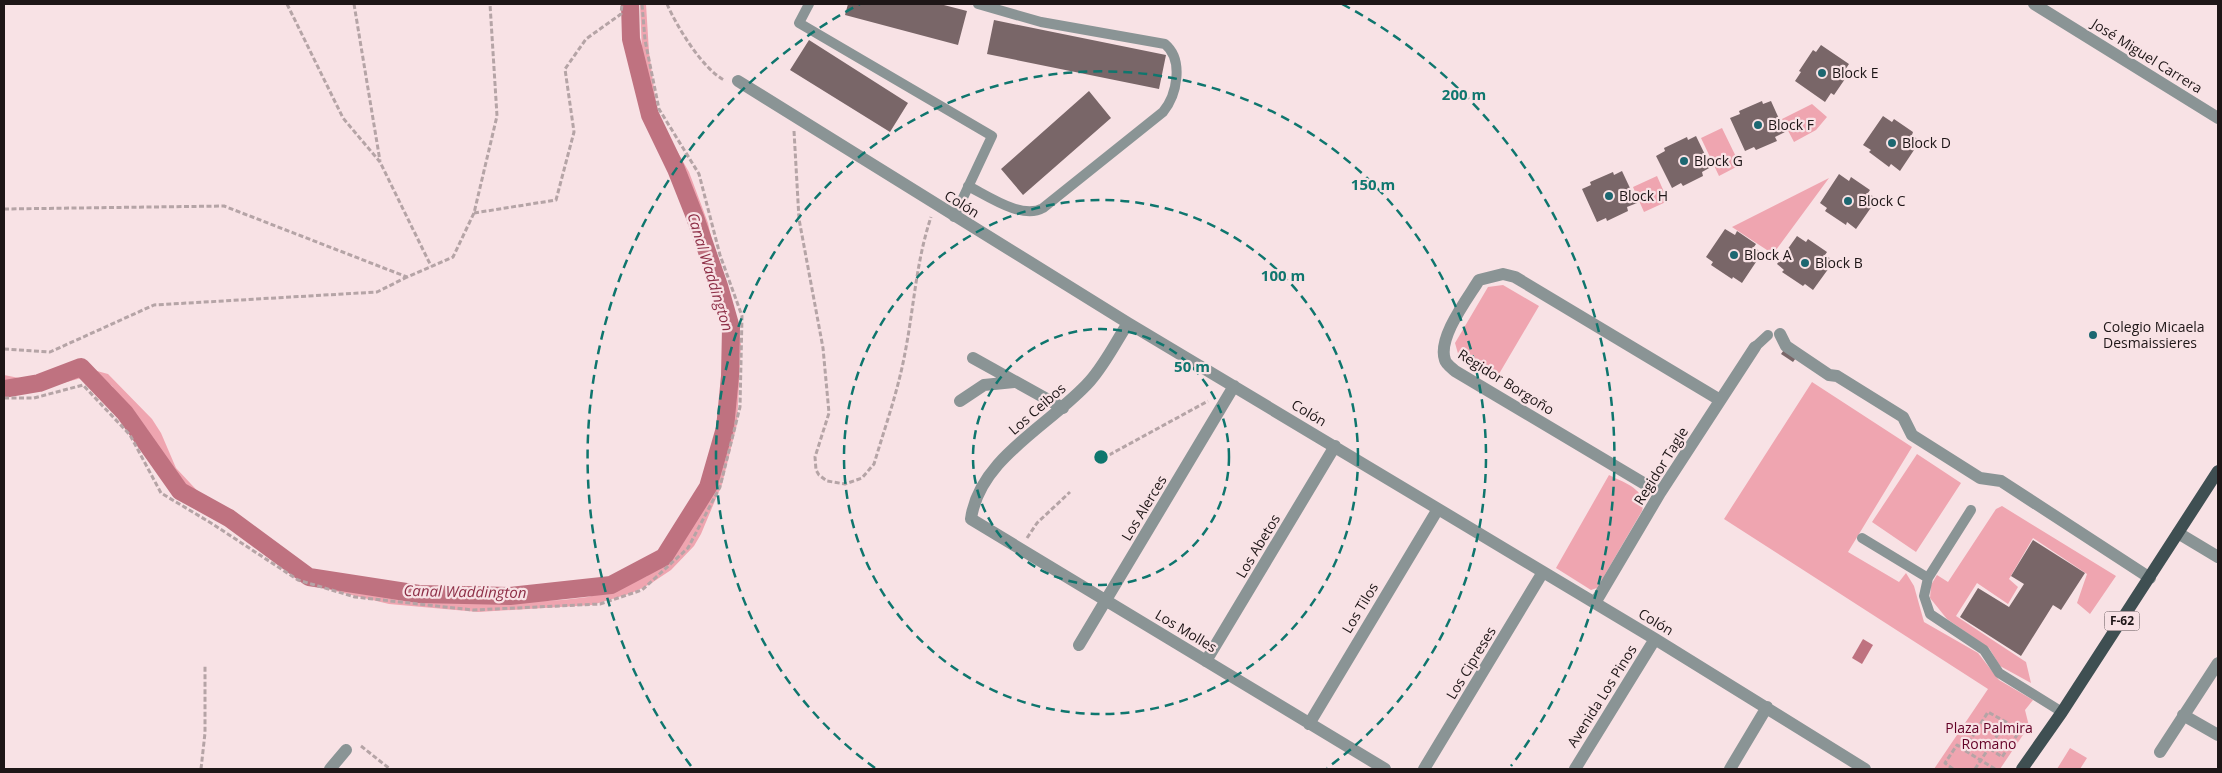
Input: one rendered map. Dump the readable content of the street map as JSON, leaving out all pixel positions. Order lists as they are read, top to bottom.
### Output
{
  "streets": {
    "main road": ["F-62"],
    "street": [
      "José Miguel Carrera",
      "Colón",
      "Regidor Borgoño",
      "Los Ceibos",
      "Regidor Tagle",
      "Los Alerces",
      "Los Abetos",
      "Los Tilos",
      "Los Molles",
      "Los Cipreses",
      "Avenida Los Pinos"
    ]
  },
  "crossings": [
    ["Colón", "Los Ceibos"],
    ["Colón", "Regidor Tagle"],
    ["Colón", "Los Alerces"],
    ["Colón", "Los Abetos"],
    ["Colón", "Los Tilos"],
    ["Colón", "Los Cipreses"],
    ["Colón", "Avenida Los Pinos"],
    ["Regidor Borgoño", "Regidor Tagle"],
    ["Los Ceibos", "Los Molles"],
    ["Los Alerces", "Los Molles"],
    ["Los Abetos", "Los Molles"],
    ["Los Tilos", "Los Molles"]
  ],
  "water": ["Canal Waddington"],
  "parks": ["Plaza Palmira Romano"],
  "places": [
    "Block E",
    "Block F",
    "Block D",
    "Block G",
    "Block H",
    "Block C",
    "Block A",
    "Block B",
    "Colegio Micaela Desmaissieres"
  ],
  "rings": [
    "200 m",
    "150 m",
    "100 m",
    "50 m"
  ]
}
